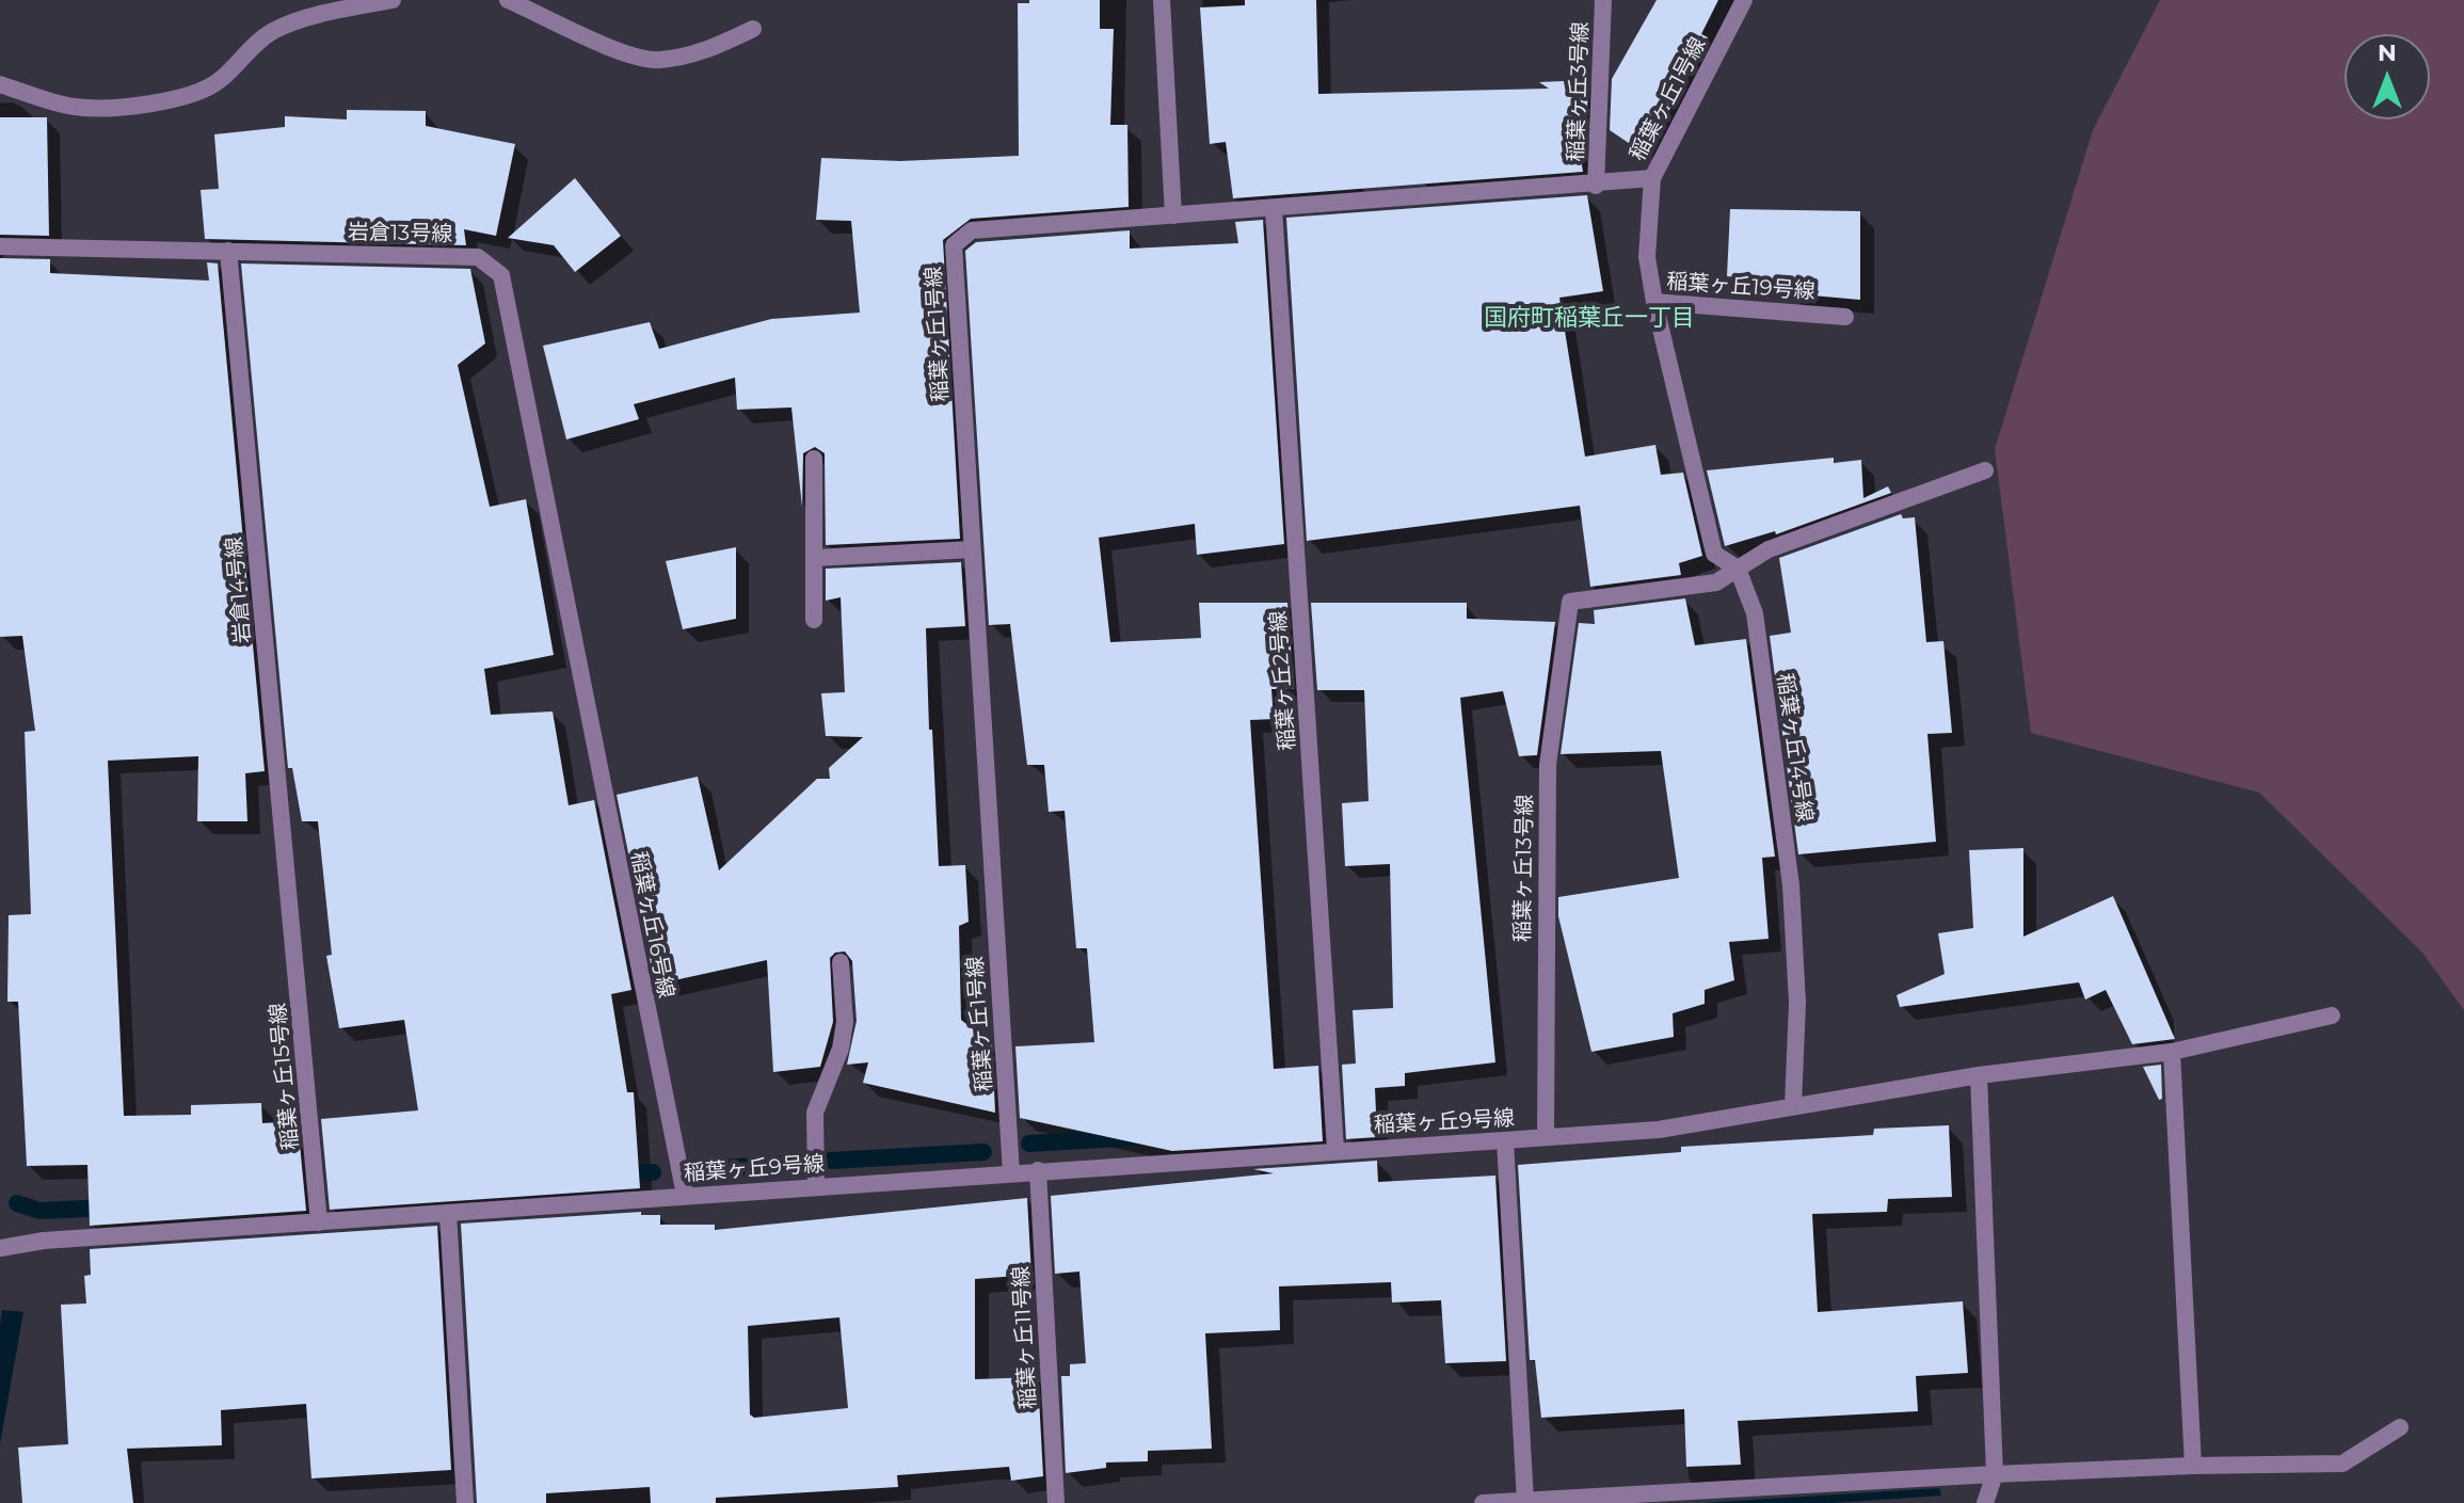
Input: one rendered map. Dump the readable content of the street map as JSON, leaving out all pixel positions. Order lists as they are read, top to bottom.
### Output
{
  "streets": {
    "street": [
      "稲葉ヶ丘3号線",
      "稲葉ヶ丘1号線",
      "岩倉13号線",
      "稲葉ヶ丘19号線",
      "岩倉14号線",
      "稲葉ヶ丘2号線",
      "稲葉ヶ丘14号線",
      "稲葉ヶ丘13号線",
      "稲葉ヶ丘16号線",
      "稲葉ヶ丘15号線",
      "稲葉ヶ丘9号線",
      "稲葉ヶ丘11号線"
    ]
  },
  "crossings": [
    ["稲葉ヶ丘3号線", "稲葉ヶ丘1号線"],
    ["稲葉ヶ丘1号線", "稲葉ヶ丘19号線"],
    ["稲葉ヶ丘1号線", "稲葉ヶ丘2号線"],
    ["稲葉ヶ丘1号線", "稲葉ヶ丘9号線"],
    ["岩倉13号線", "岩倉14号線"],
    ["岩倉13号線", "稲葉ヶ丘16号線"],
    ["岩倉14号線", "稲葉ヶ丘15号線"],
    ["稲葉ヶ丘2号線", "稲葉ヶ丘9号線"],
    ["稲葉ヶ丘14号線", "稲葉ヶ丘13号線"],
    ["稲葉ヶ丘14号線", "稲葉ヶ丘9号線"],
    ["稲葉ヶ丘13号線", "稲葉ヶ丘9号線"],
    ["稲葉ヶ丘16号線", "稲葉ヶ丘9号線"],
    ["稲葉ヶ丘15号線", "稲葉ヶ丘9号線"],
    ["稲葉ヶ丘9号線", "稲葉ヶ丘11号線"]
  ],
  "districts": ["国府町稲葉丘一丁目"],
  "north": "top"
}
